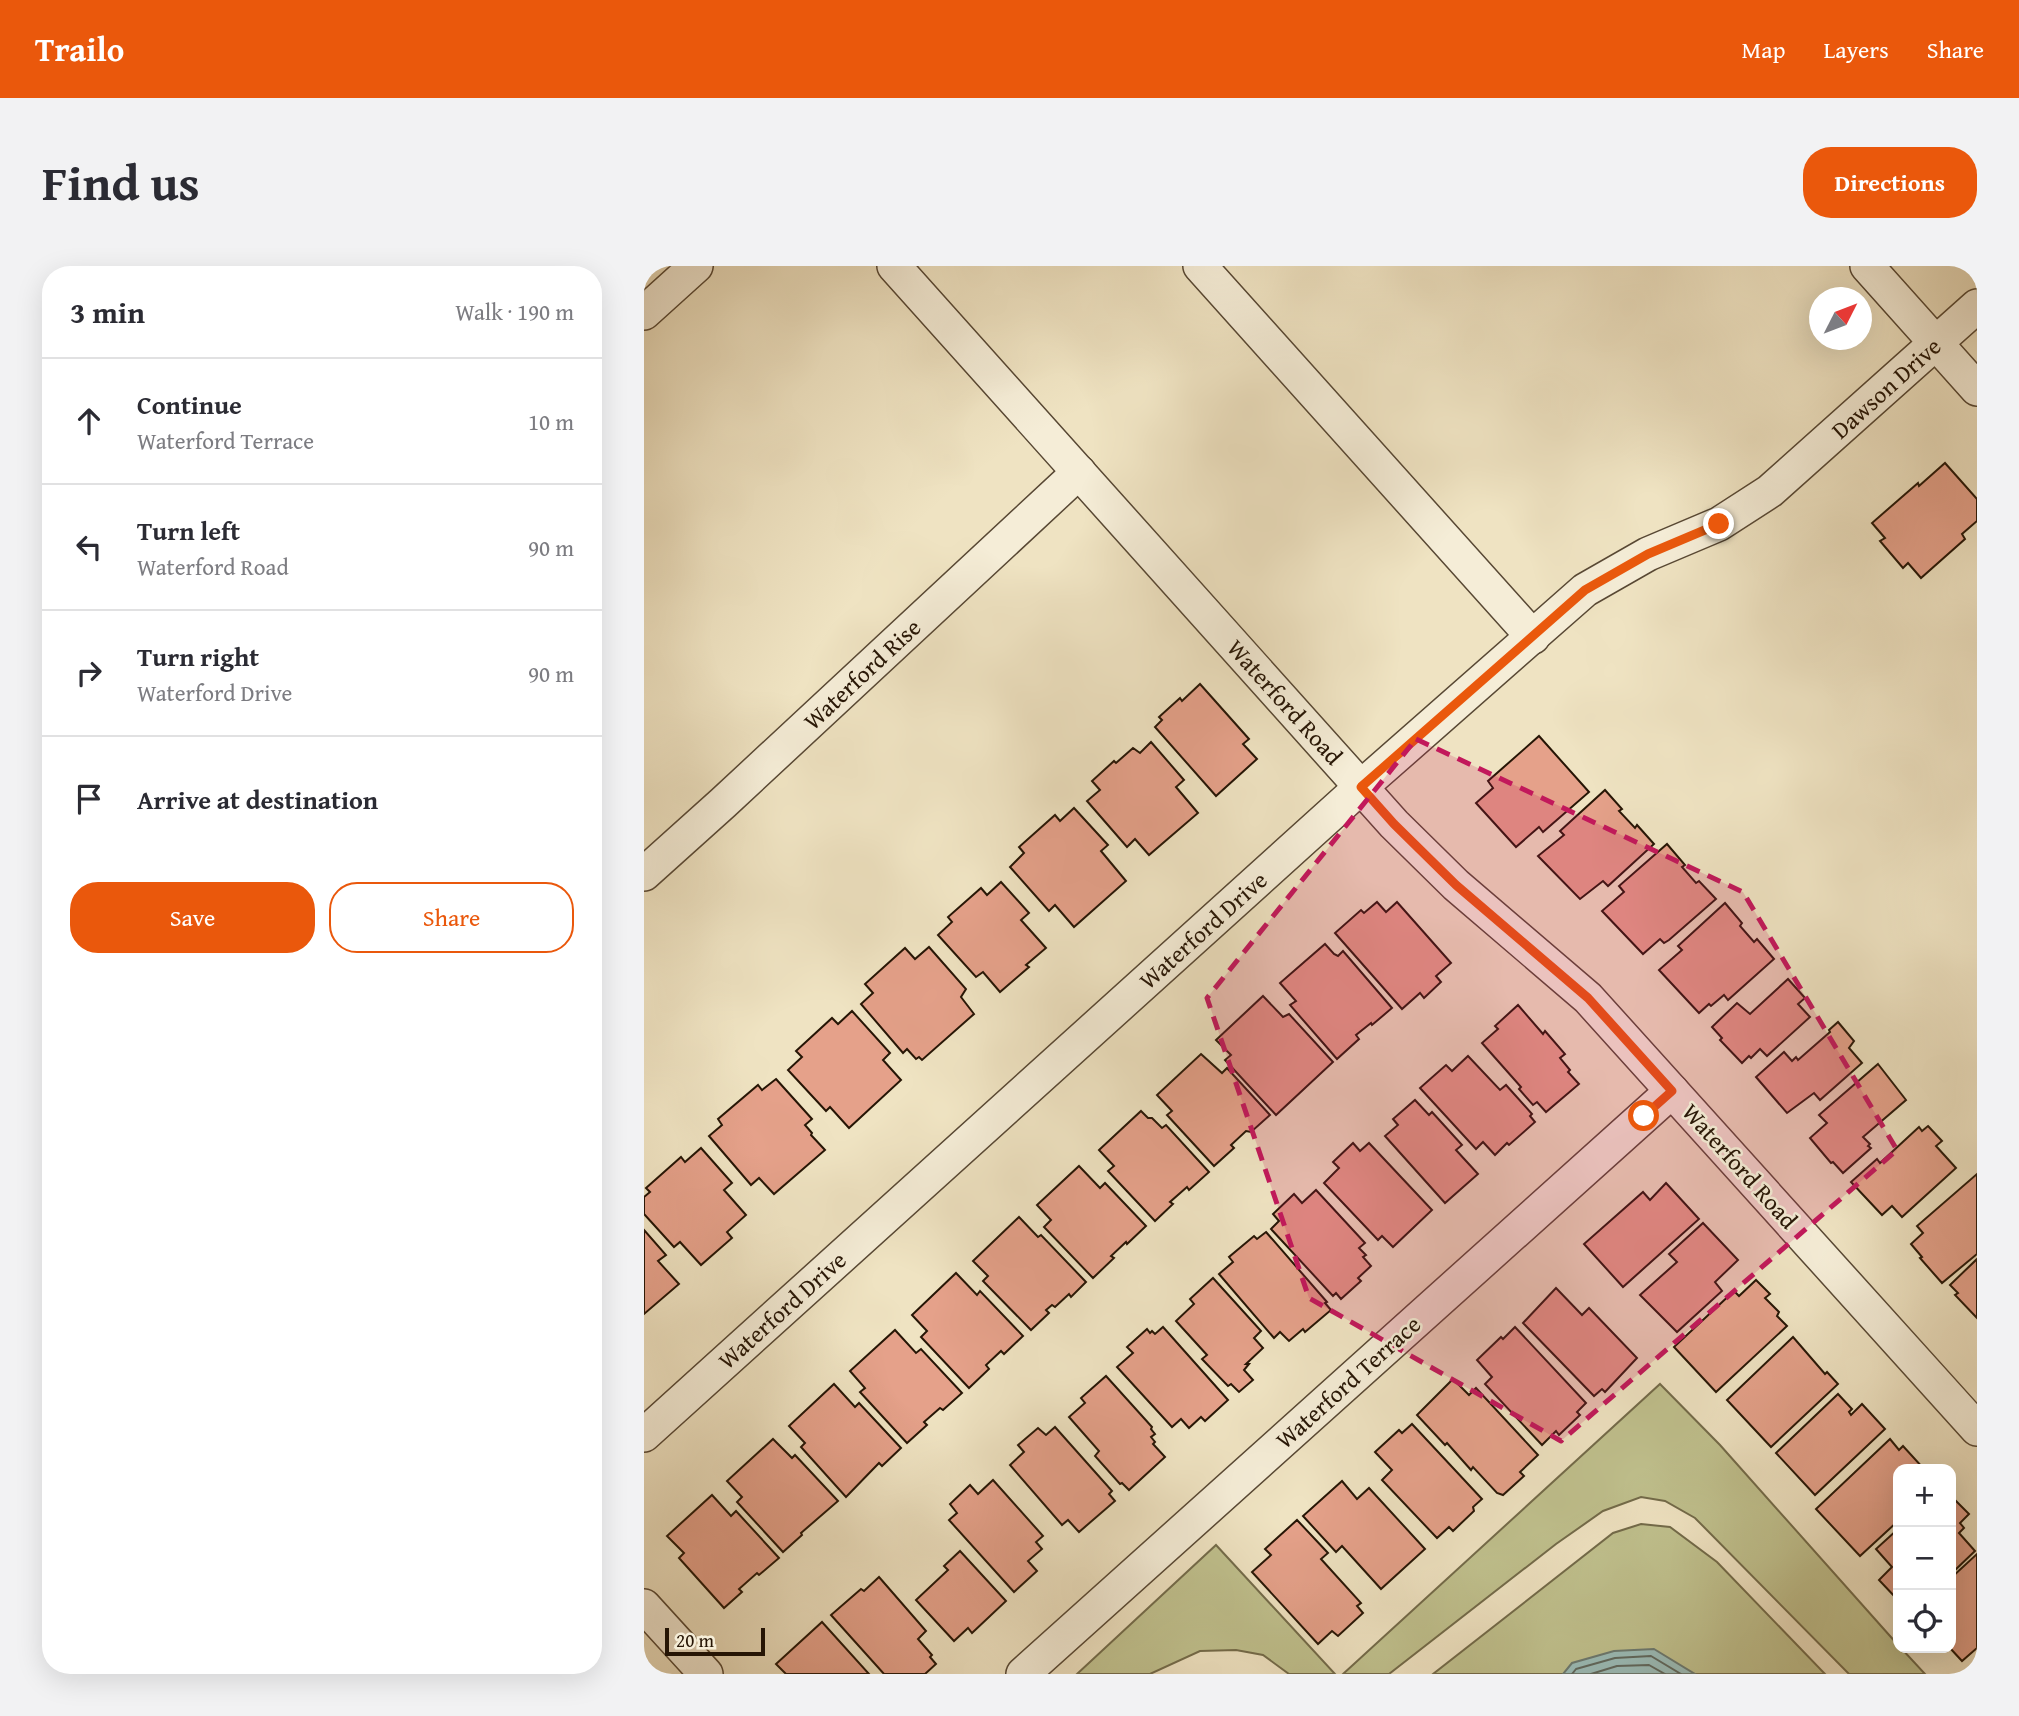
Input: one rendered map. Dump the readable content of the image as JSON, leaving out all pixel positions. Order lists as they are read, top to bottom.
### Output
{
  "streets": {
    "street": [
      "Dawson Drive",
      "Waterford Rise",
      "Waterford Road",
      "Waterford Drive",
      "Waterford Terrace"
    ]
  },
  "crossings": [
    ["Dawson Drive", "Waterford Drive"],
    ["Waterford Rise", "Waterford Road"],
    ["Waterford Road", "Waterford Drive"],
    ["Waterford Road", "Waterford Terrace"]
  ],
  "scale_bar": "20 m",
  "north": "top right",
  "page": {
    "header": "Trailo",
    "nav": ["Map", "Layers", "Share"],
    "title": "Find us",
    "buttons": [
      "Directions",
      ["Save", "Share"]
    ],
    "heading": ["3 min", "Walk · 190 m"],
    "list": [
      ["Continue", "Waterford Terrace", "10 m"],
      ["Turn left", "Waterford Road", "90 m"],
      ["Turn right", "Waterford Drive", "90 m"],
      "Arrive at destination"
    ],
    "map_buttons": ["+", "−"],
    "scale": "20 m"
  }
}
